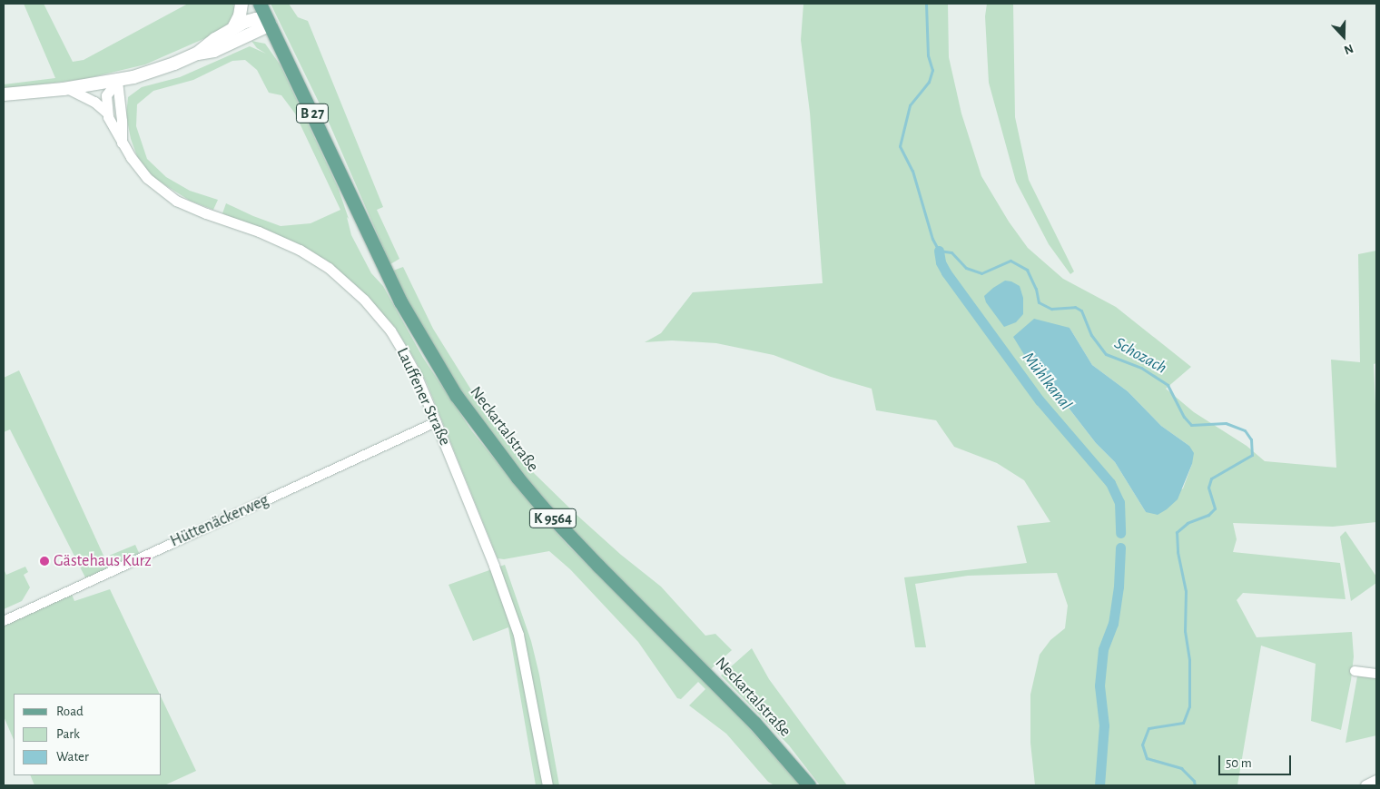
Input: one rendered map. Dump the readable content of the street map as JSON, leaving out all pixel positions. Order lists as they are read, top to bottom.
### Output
{
  "streets": {
    "main road": ["B 27", "Neckartalstraße", "K 9564"],
    "street": ["Lauffener Straße", "Hüttenäckerweg"]
  },
  "crossings": [
    ["B 27", "Neckartalstraße"],
    ["Lauffener Straße", "Hüttenäckerweg"]
  ],
  "water": ["Schozach", "Mühlkanal"],
  "places": ["Gästehaus Kurz"],
  "legend": ["Road", "Park", "Water"],
  "scale_bar": "50 m",
  "north": "bottom"
}
